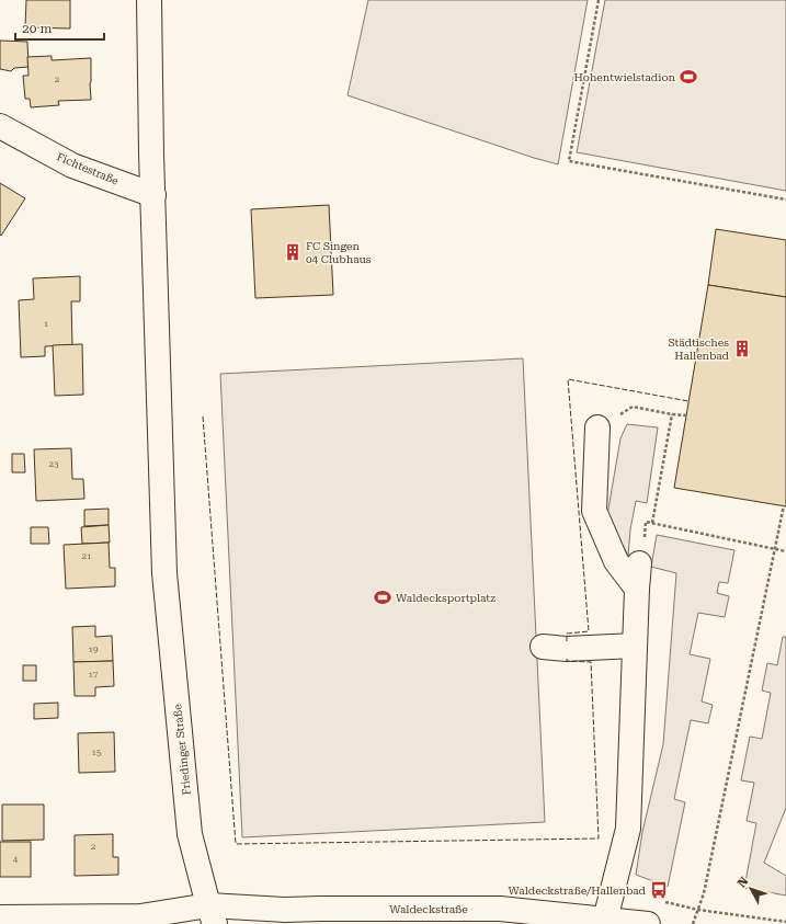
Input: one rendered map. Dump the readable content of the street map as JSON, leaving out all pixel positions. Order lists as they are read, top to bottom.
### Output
{
  "streets": {
    "main road": ["Fichtestraße", "Friedinger Straße", "Waldeckstraße"]
  },
  "crossings": [
    ["Fichtestraße", "Friedinger Straße"],
    ["Friedinger Straße", "Waldeckstraße"]
  ],
  "places": {
    "sports": ["Hohentwielstadion", "Waldecksportplatz"],
    "building": ["FC Singen 04 Clubhaus", "Städtisches Hallenbad"],
    "bus stop": ["Waldeckstraße/Hallenbad"]
  },
  "house_numbers": [
    "2",
    "1",
    "23",
    "21",
    "19",
    "17",
    "15",
    "2",
    "4"
  ],
  "scale_bar": "20 m",
  "north": "top left"
}
